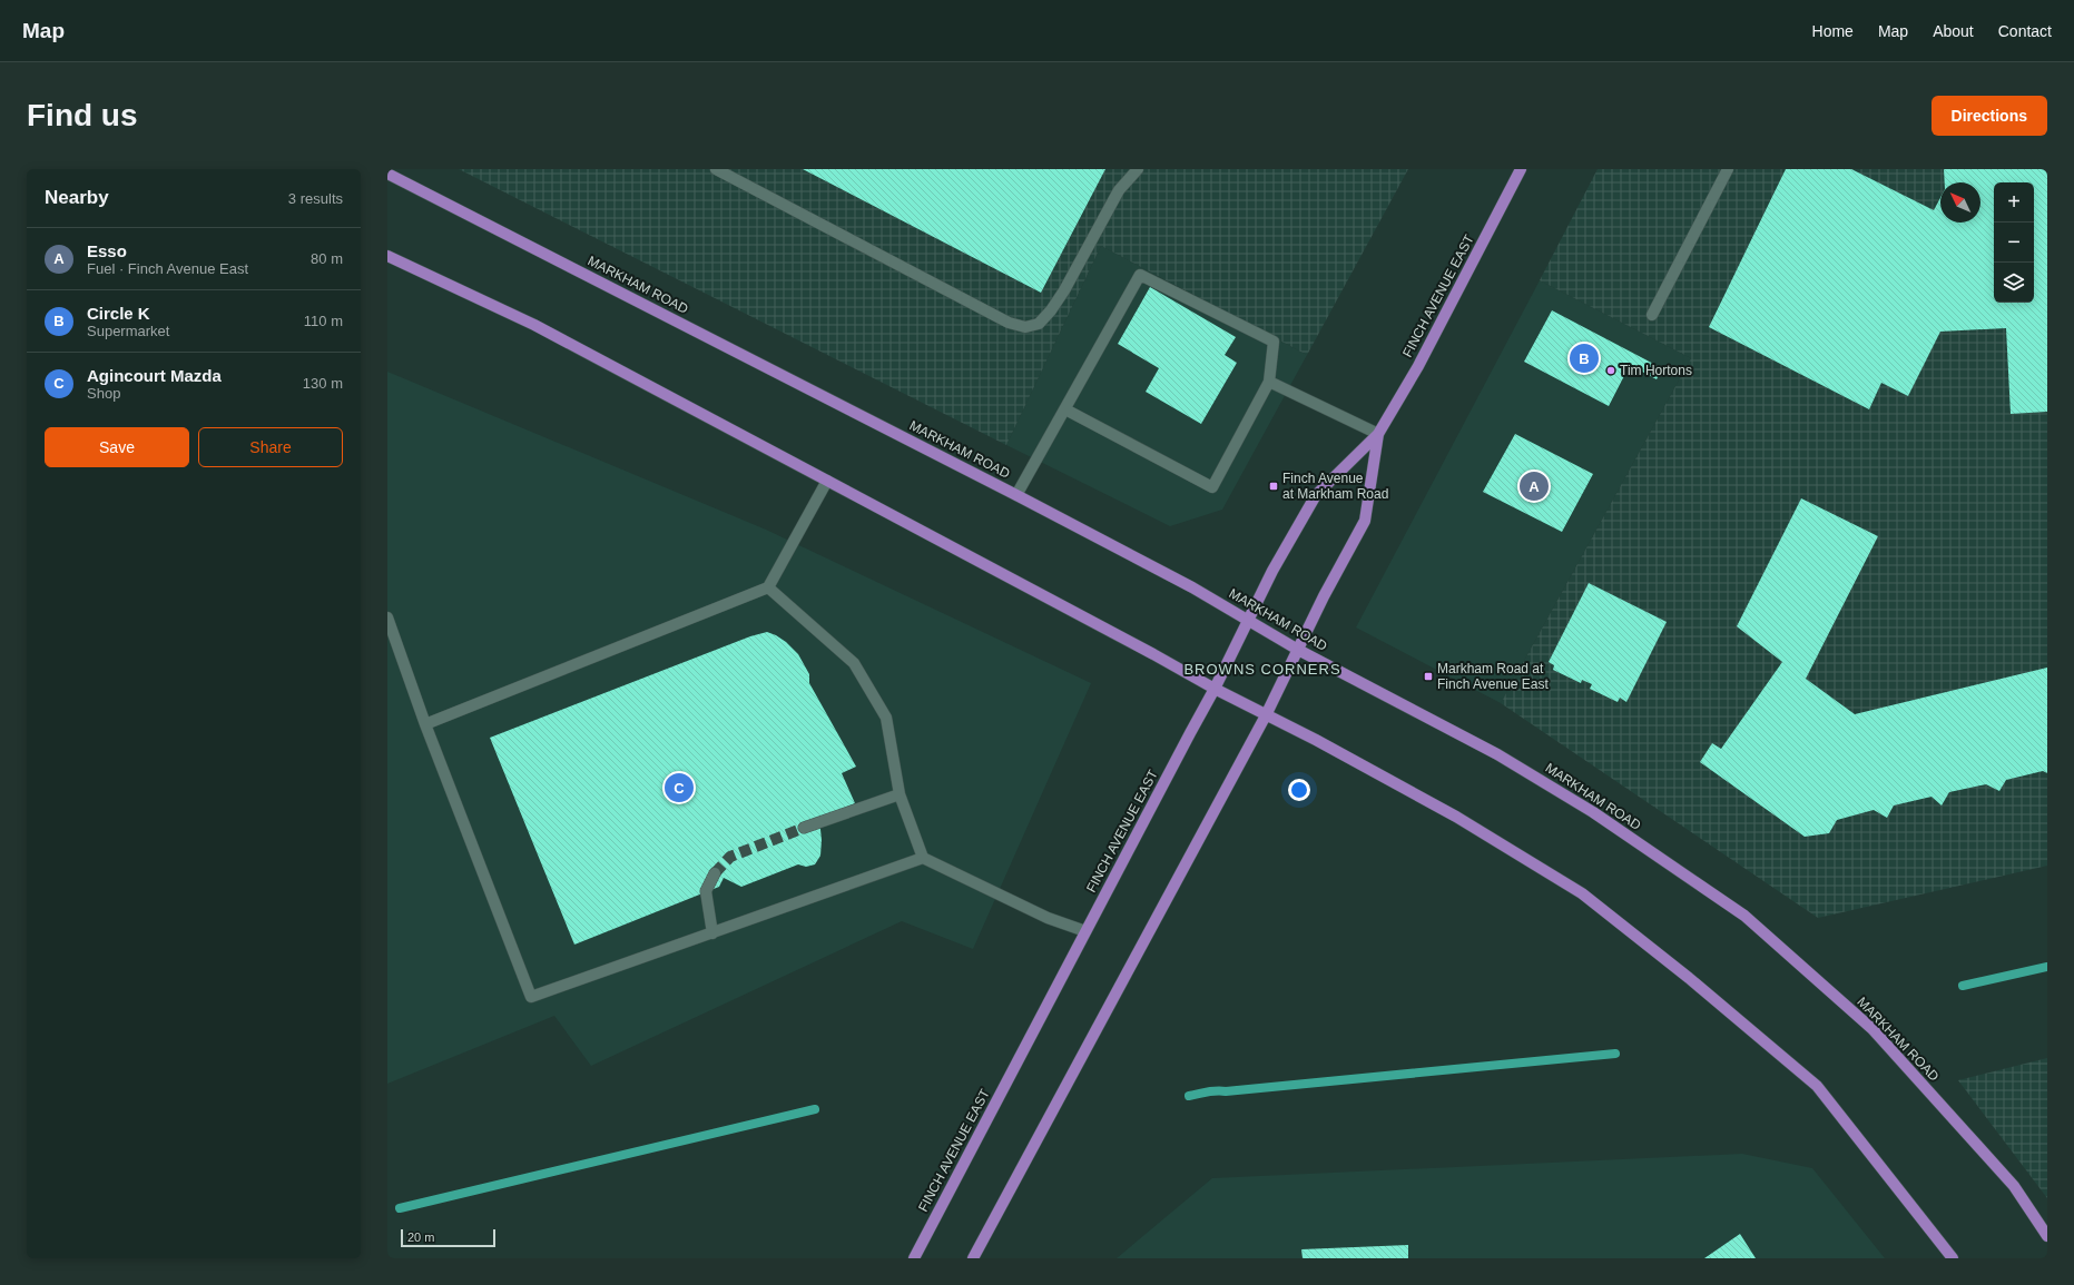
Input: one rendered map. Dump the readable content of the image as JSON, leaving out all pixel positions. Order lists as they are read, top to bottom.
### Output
{
  "streets": {
    "main road": ["MARKHAM ROAD", "FINCH AVENUE EAST"]
  },
  "crossings": [
    ["MARKHAM ROAD", "FINCH AVENUE EAST"]
  ],
  "districts": ["BROWNS CORNERS"],
  "places": {
    "other": ["Tim Hortons"],
    "transit": ["Finch Avenue at Markham Road", "Markham Road at Finch Avenue East"]
  },
  "scale_bar": "20 m",
  "north": "top left",
  "page": {
    "header": "Map",
    "nav": [
      "Home",
      "Map",
      "About",
      "Contact"
    ],
    "buttons": [
      "Directions",
      ["Save", "Share"]
    ],
    "title": "Find us",
    "heading": ["Nearby", "3 results"],
    "map_buttons": ["+", "−"],
    "list": [
      {
        "mark": "A",
        "name": "Esso",
        "note": "Fuel · Finch Avenue East",
        "value": "80 m"
      },
      {
        "mark": "B",
        "name": "Circle K",
        "note": "Supermarket",
        "value": "110 m"
      },
      {
        "mark": "C",
        "name": "Agincourt Mazda",
        "note": "Shop",
        "value": "130 m"
      }
    ],
    "pins": ["B", "A", "C"],
    "scale": "20 m"
  }
}
